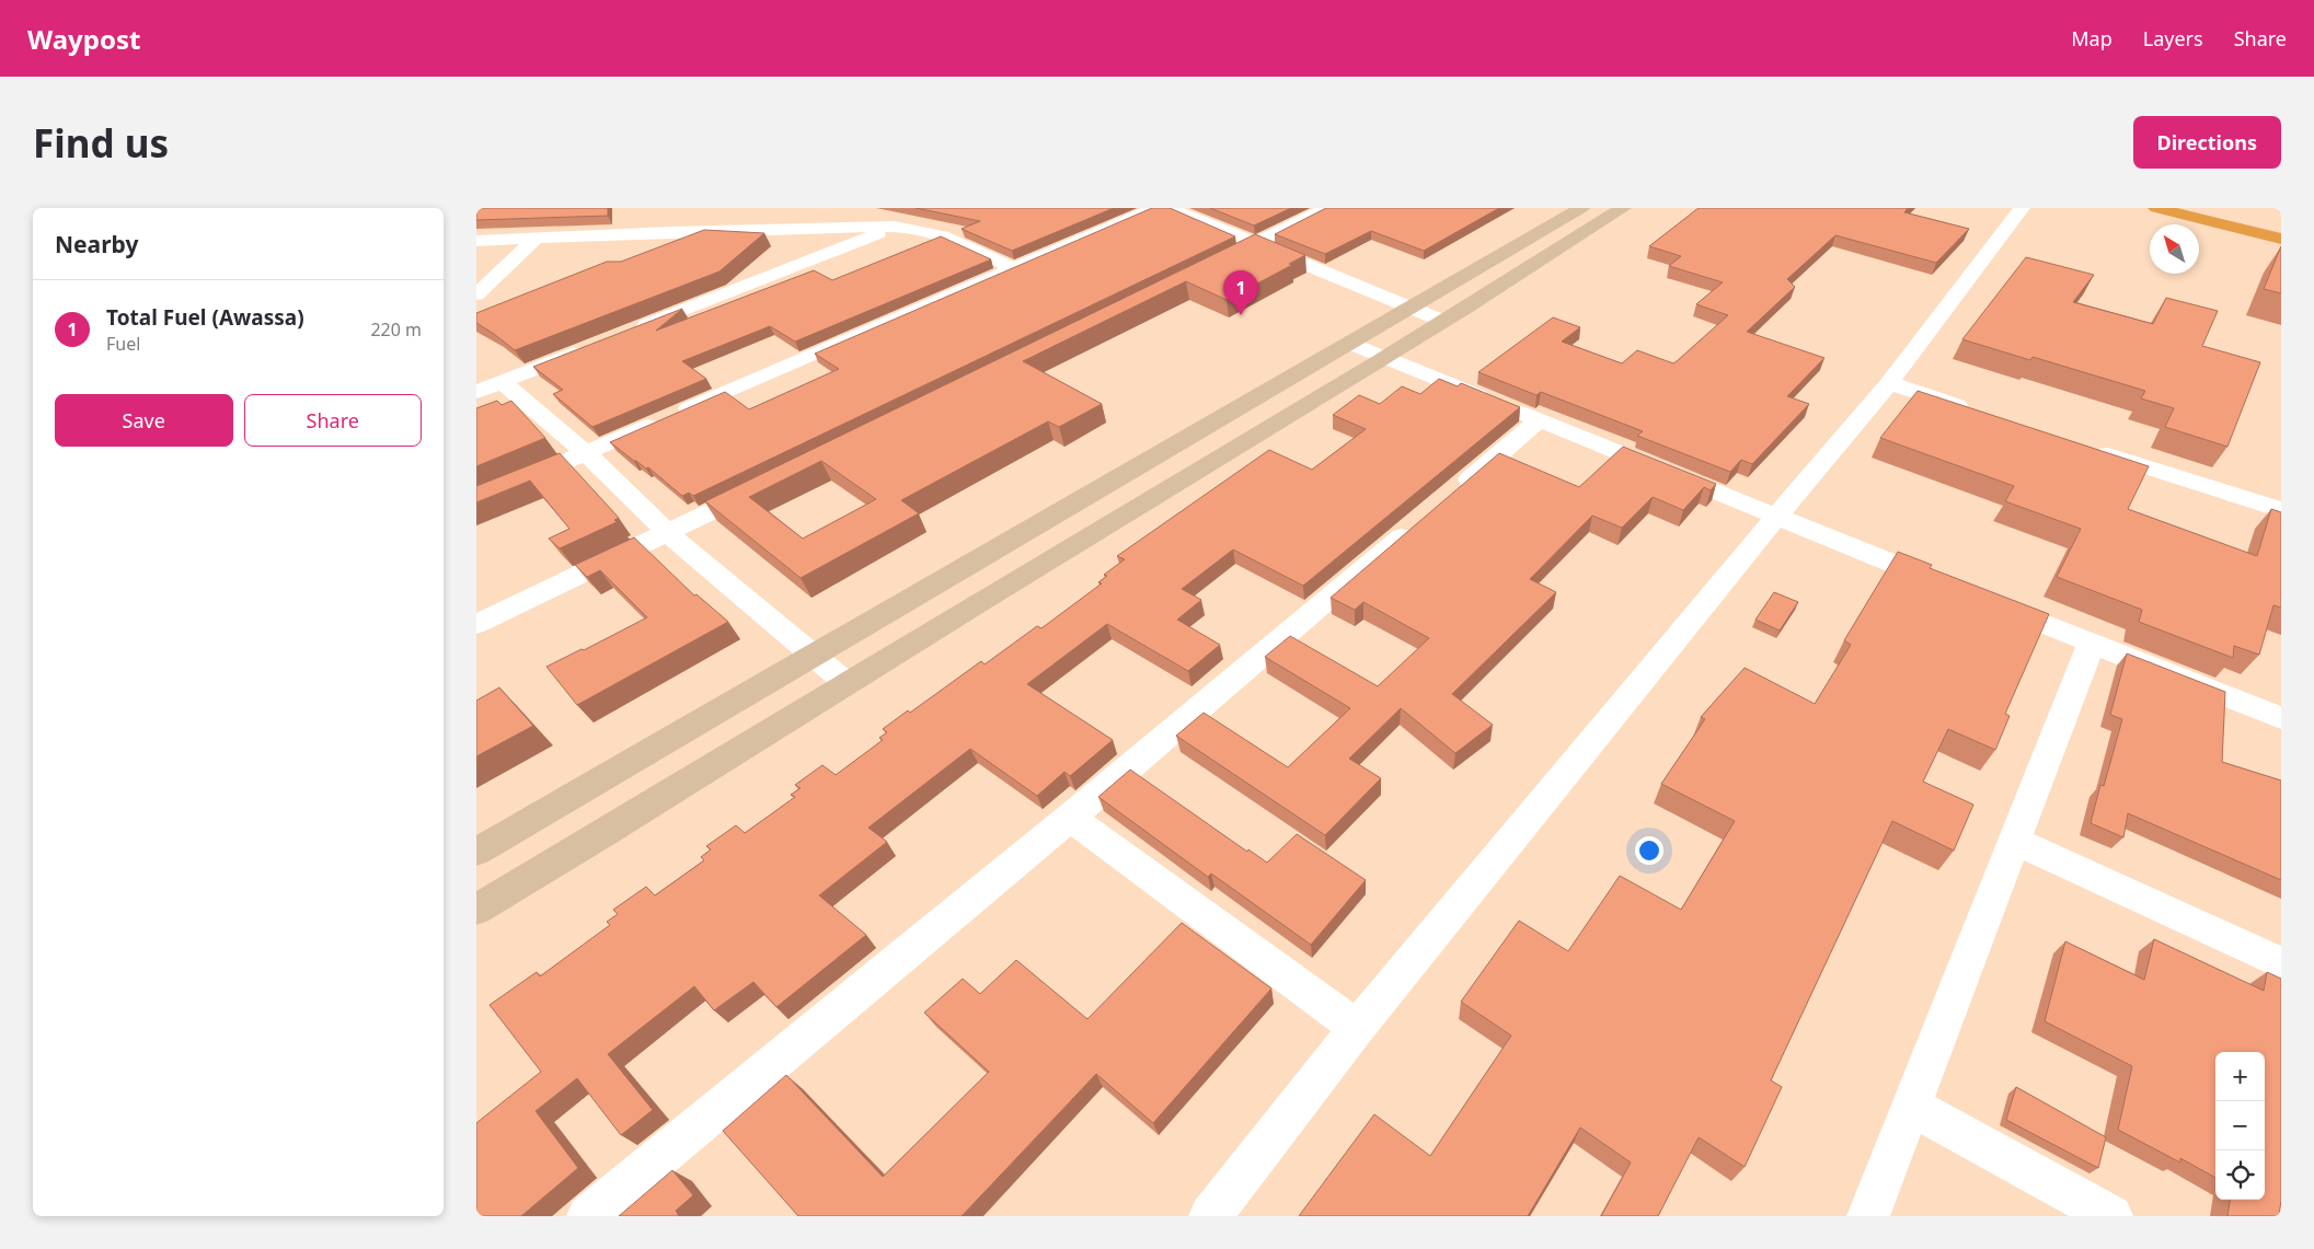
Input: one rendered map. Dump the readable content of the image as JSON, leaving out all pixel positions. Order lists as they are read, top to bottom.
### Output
{
  "north": "top left",
  "page": {
    "header": "Waypost",
    "nav": ["Map", "Layers", "Share"],
    "buttons": [
      "Directions",
      ["Save", "Share"]
    ],
    "title": "Find us",
    "heading": "Nearby",
    "pins": "1",
    "list": [
      {
        "mark": "1",
        "name": "Total Fuel (Awassa)",
        "note": "Fuel",
        "value": "220 m"
      }
    ],
    "map_buttons": ["+", "−"]
  }
}
